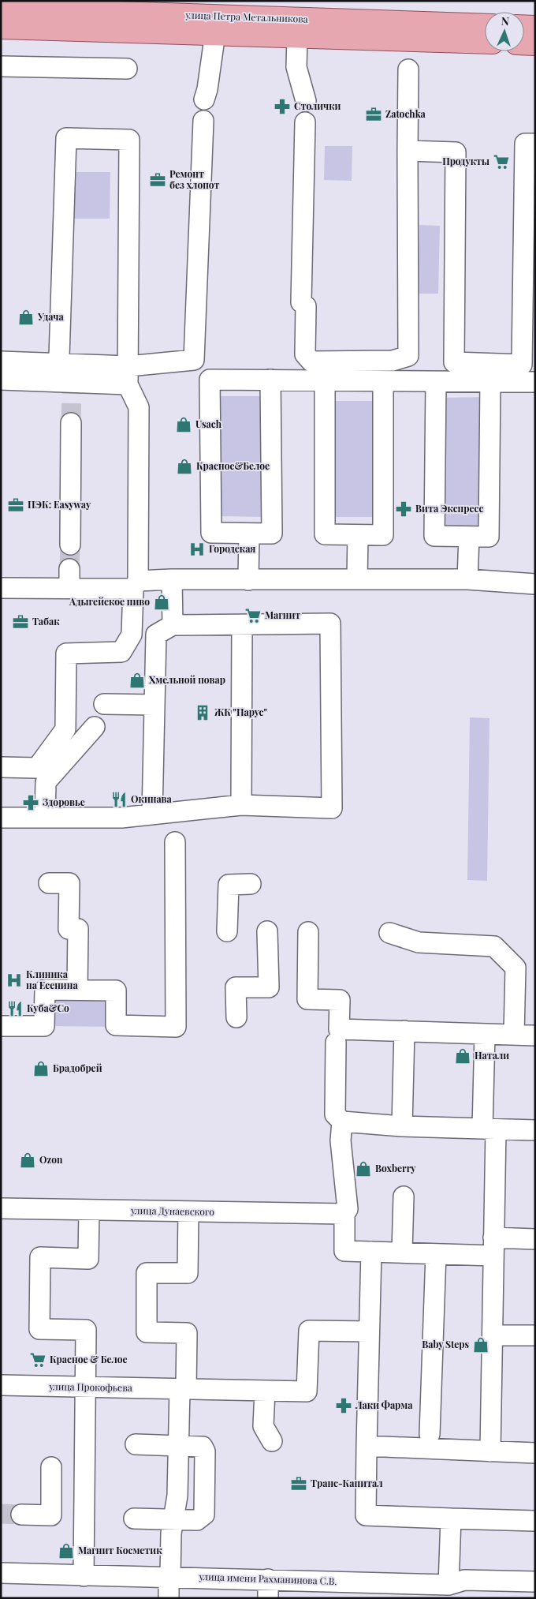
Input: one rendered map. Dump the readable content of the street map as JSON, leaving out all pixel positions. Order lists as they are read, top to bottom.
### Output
{
  "streets": {
    "main road": ["улица Петра Метальникова"],
    "street": ["улица Дунаевского", "улица Прокофьева", "улица имени Рахманинова С.В."]
  },
  "places": {
    "pharmacy": [
      "Столички",
      "Вита Экспресс",
      "Здоровье",
      "Лаки Фарма"
    ],
    "office": [
      "Zatochka",
      "Ремонт без хлопот",
      "ПЭК: Easyway",
      "Табак",
      "Транс-Капитал"
    ],
    "supermarket": ["Продукты", "Магнит", "Красное & Белое"],
    "shop": [
      "Удача",
      "Usach",
      "Красное&Белое",
      "Адыгейское пиво",
      "Хмельной повар",
      "Натали",
      "Брадобрей",
      "Ozon",
      "Boxberry",
      "Baby Steps",
      "Магнит Косметик"
    ],
    "hospital": ["Городская", "Клиника на Есенина"],
    "building": ["ЖК \"Парус\""],
    "restaurant": ["Окинава", "Куба&Co"]
  },
  "north": "top"
}
